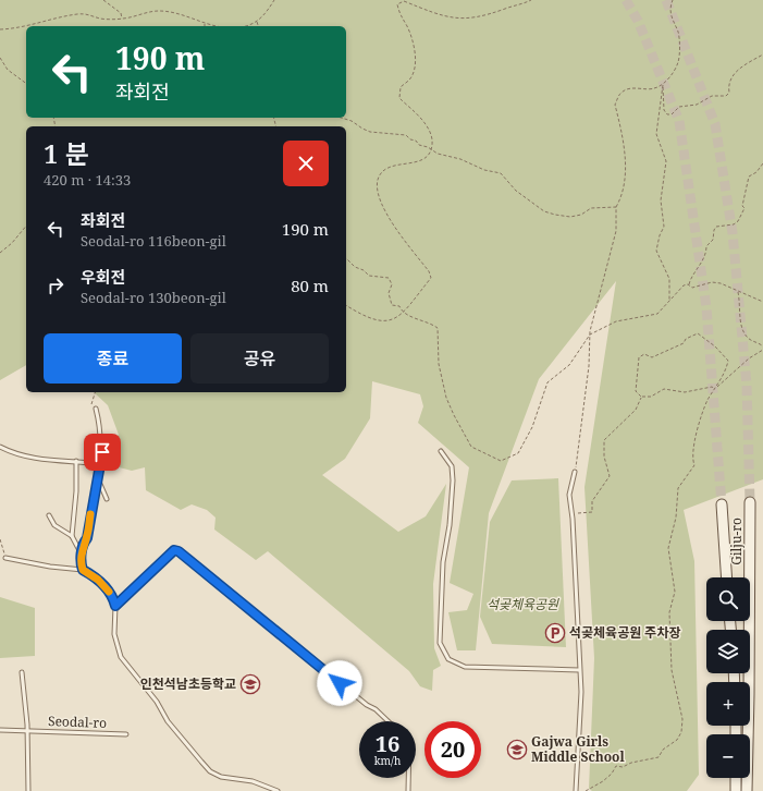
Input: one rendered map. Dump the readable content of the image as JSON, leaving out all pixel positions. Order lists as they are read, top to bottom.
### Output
{
  "streets": {
    "main road": ["Gilju-ro"],
    "lane": ["Seodal-ro"]
  },
  "parks": ["석곶체육공원"],
  "places": {
    "parking": ["석곶체육공원 주차장"],
    "school or university": ["인천석남초등학교", "Gajwa Girls Middle School"]
  },
  "page": {
    "turn": ["190 m", "좌회전"],
    "heading": ["1 분", "420 m · 14:33"],
    "list": [
      {
        "name": "좌회전",
        "note": "Seodal-ro 116beon-gil",
        "value": "190 m"
      },
      {
        "name": "우회전",
        "note": "Seodal-ro 130beon-gil",
        "value": "80 m"
      }
    ],
    "buttons": ["종료", "공유"],
    "map_buttons": ["+", "−"],
    "speed": "16 km/h",
    "limit": "20"
  }
}
